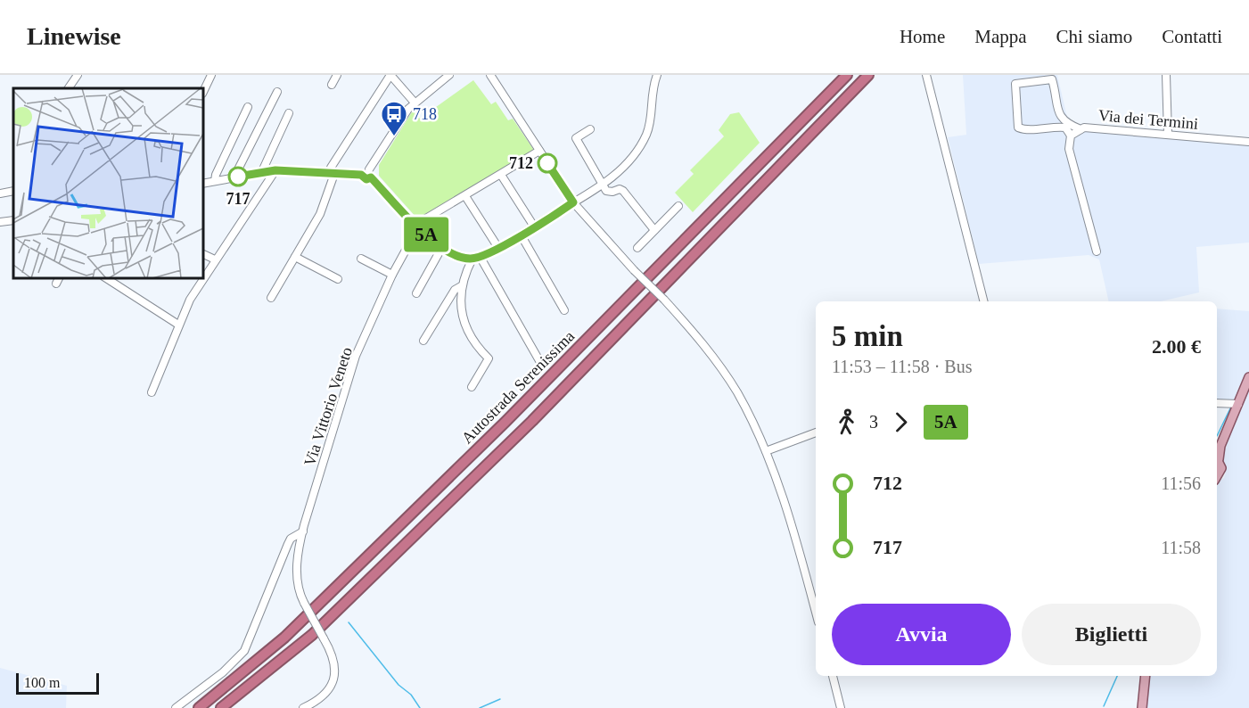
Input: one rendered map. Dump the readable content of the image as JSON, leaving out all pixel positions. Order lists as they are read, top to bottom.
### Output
{
  "streets": {
    "highway": ["Autostrada Serenissima"],
    "street": ["Via dei Termini", "Via Vittorio Veneto"]
  },
  "places": {
    "bus stop": ["718"],
    "other": ["712", "717"]
  },
  "lines": ["bus line 5A"],
  "scale_bar": "100 m",
  "page": {
    "header": "Linewise",
    "nav": [
      "Home",
      "Mappa",
      "Chi siamo",
      "Contatti"
    ],
    "on_map": "5A",
    "heading": ["5 min", "11:53 – 11:58 · Bus", "2.00 €"],
    "legs": ["3", "5A"],
    "list": [
      {
        "name": "712",
        "value": "11:56"
      },
      {
        "name": "717",
        "value": "11:58"
      }
    ],
    "buttons": ["Avvia", "Biglietti"],
    "scale": "100 m"
  }
}
